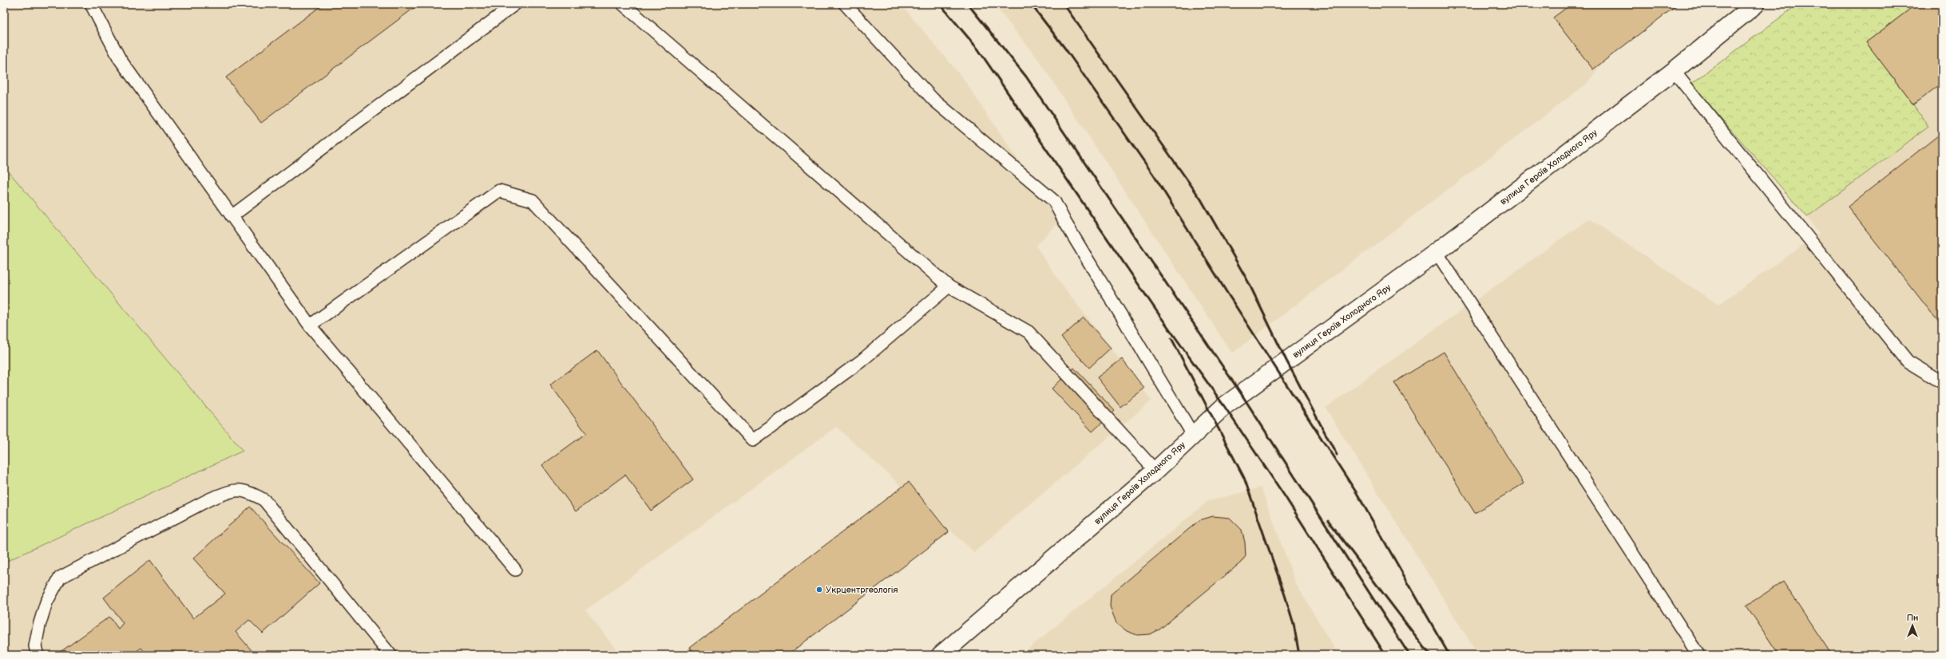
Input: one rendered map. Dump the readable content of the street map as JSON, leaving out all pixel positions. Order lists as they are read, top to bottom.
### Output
{
  "streets": {
    "street": ["вулиця Героїв Холодного Яру"]
  },
  "places": ["Укрцентргеологія"],
  "north": "top"
}
